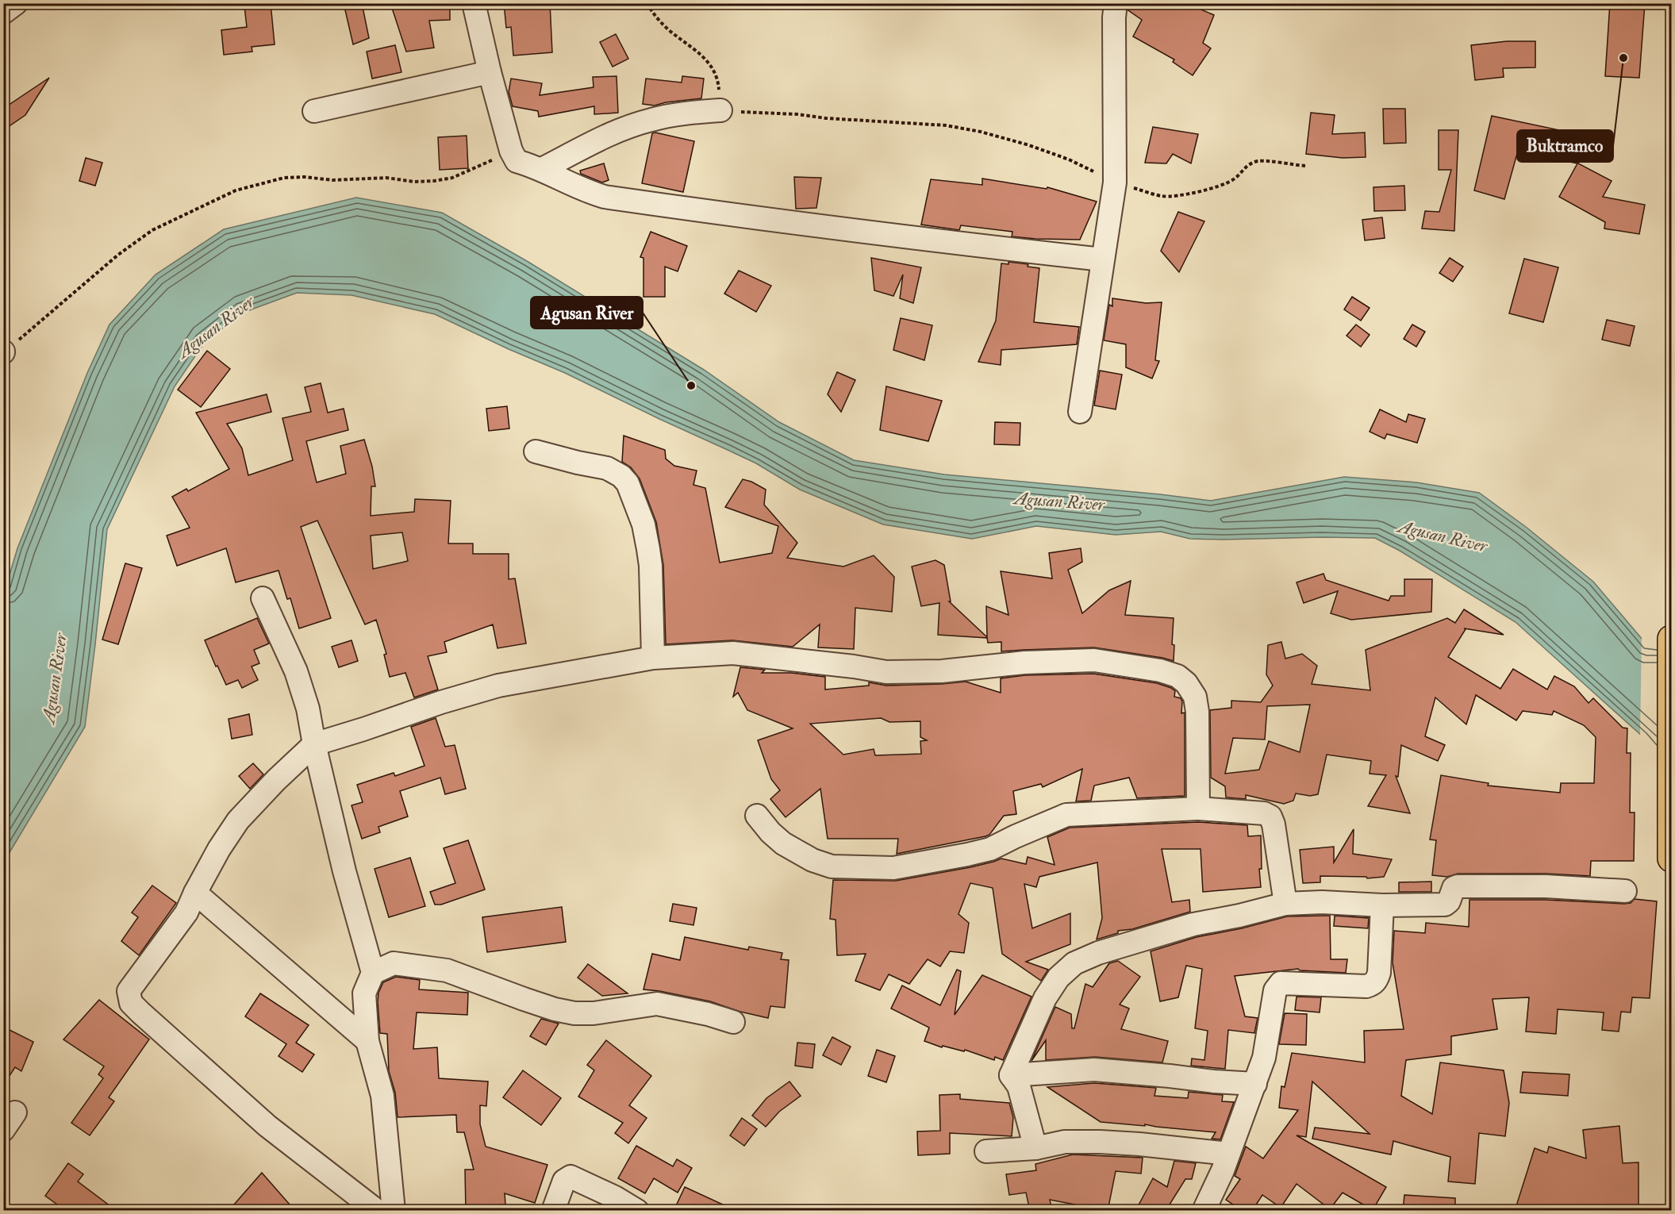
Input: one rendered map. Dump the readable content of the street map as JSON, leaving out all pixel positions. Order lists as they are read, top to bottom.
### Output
{
  "water": ["Agusan River"],
  "places": ["Buktramco", "Agusan River"]
}
